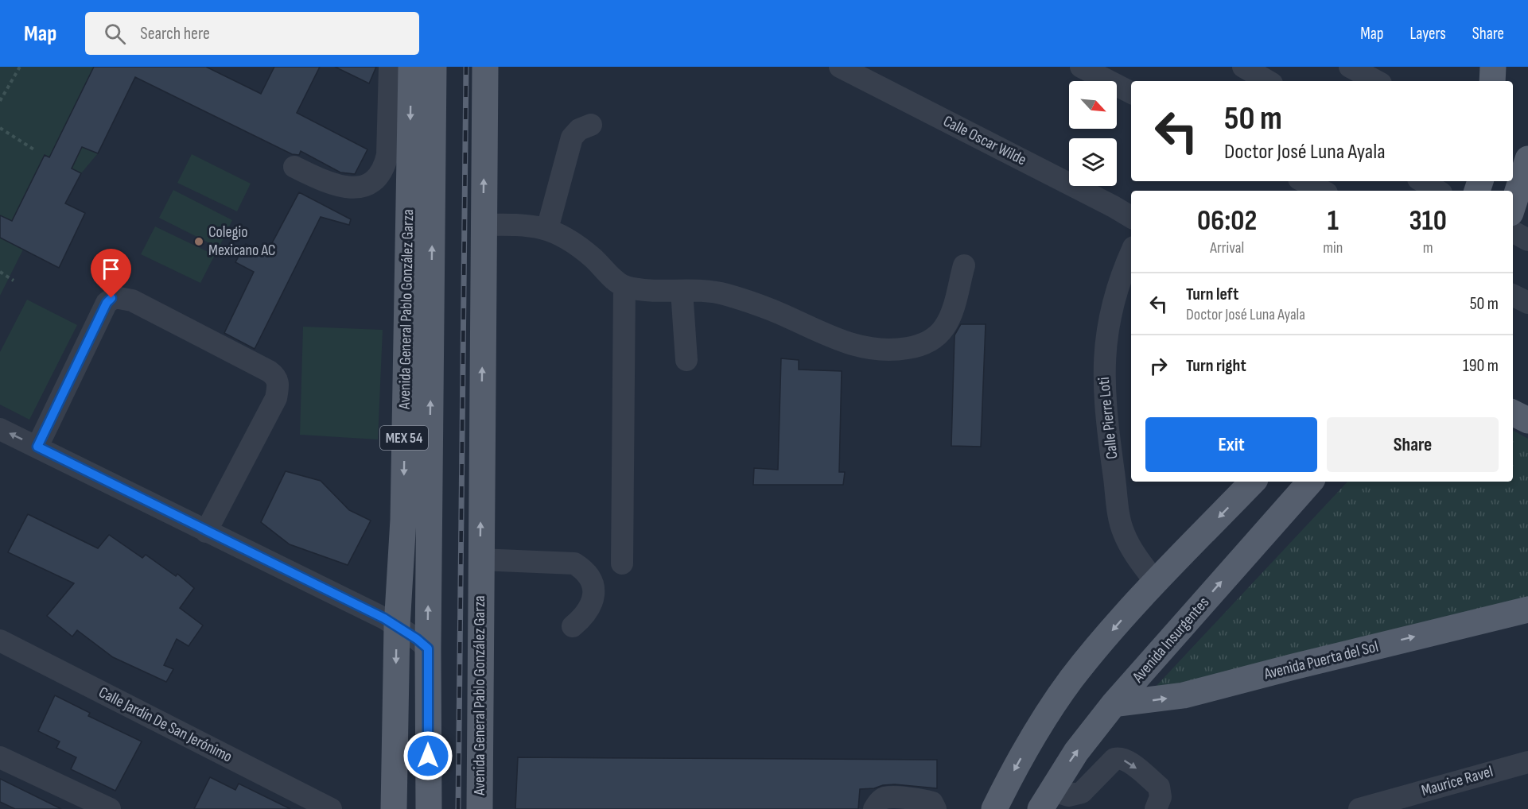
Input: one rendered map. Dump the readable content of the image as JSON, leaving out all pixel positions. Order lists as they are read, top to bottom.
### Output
{
  "streets": {
    "main road": [
      "Avenida General Pablo González Garza",
      "MEX 54",
      "Avenida Insurgentes",
      "Avenida Puerta del Sol"
    ],
    "street": [
      "Calle Oscar Wilde",
      "Calle Pierre Loti",
      "Calle Jardín De San Jerónimo",
      "Maurice Ravel"
    ]
  },
  "crossings": [
    ["Avenida Insurgentes", "Avenida Puerta del Sol"]
  ],
  "one_way": ["Avenida Puerta del Sol"],
  "places": ["Colegio Mexicano AC"],
  "north": "bottom right",
  "page": {
    "header": "Map",
    "search": "Search here",
    "nav": ["Map", "Layers", "Share"],
    "turn": ["50 m", "Doctor José Luna Ayala"],
    "eta": [
      "06:02",
      "Arrival",
      "1",
      "min",
      "310",
      "m"
    ],
    "list": [
      {
        "name": "Turn left",
        "note": "Doctor José Luna Ayala",
        "value": "50 m"
      },
      {
        "name": "Turn right",
        "value": "190 m"
      }
    ],
    "buttons": ["Exit", "Share"]
  }
}
